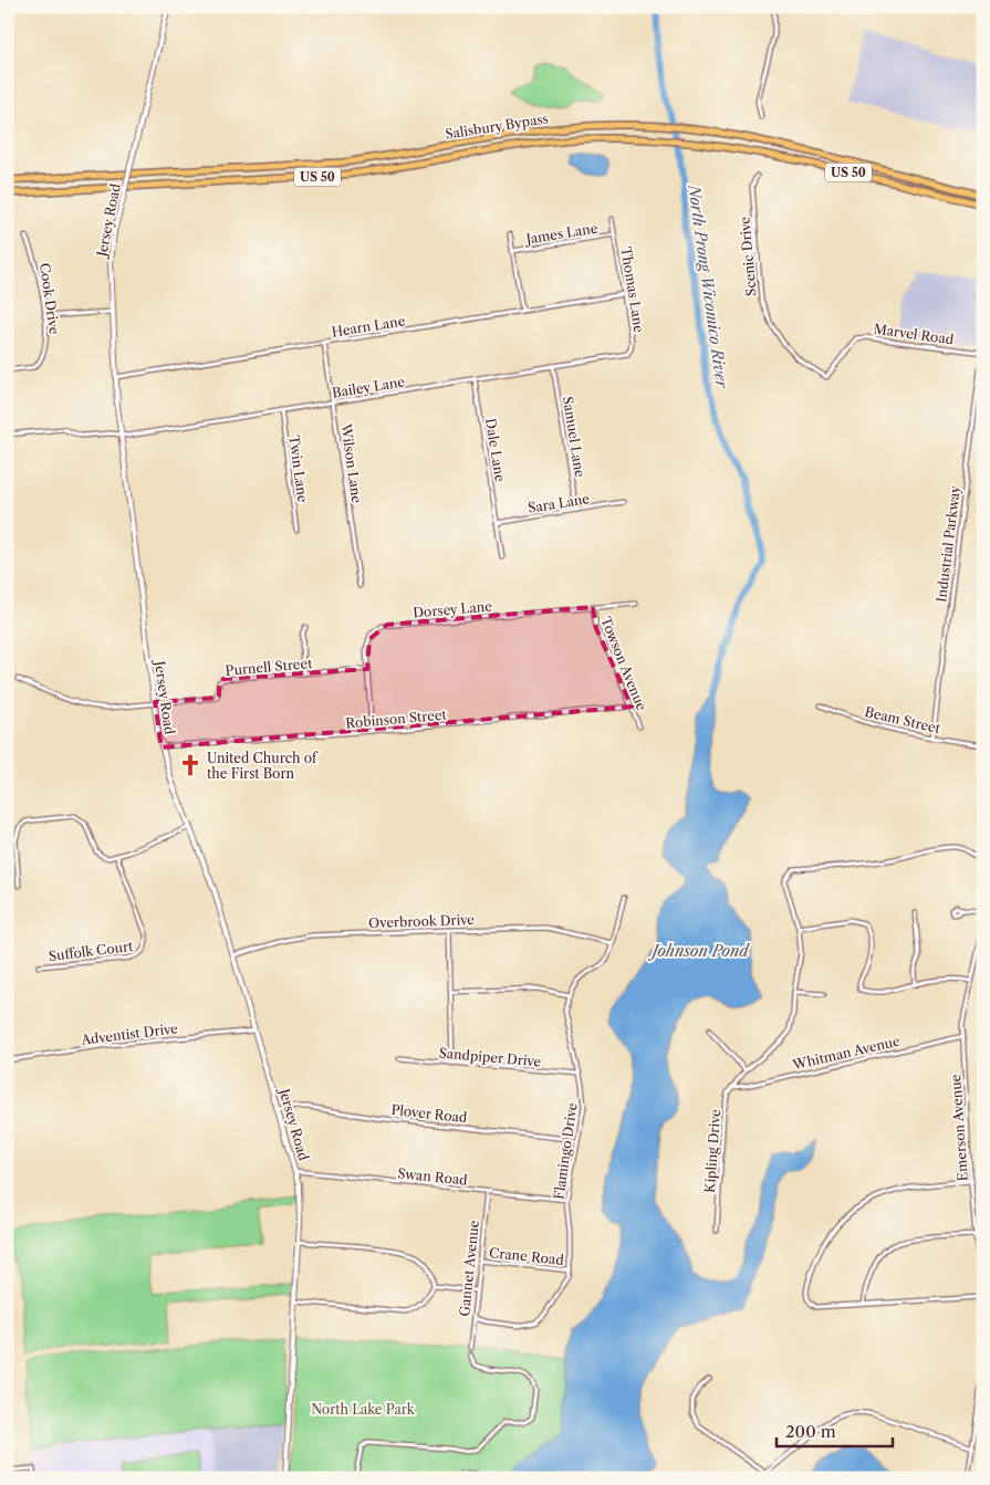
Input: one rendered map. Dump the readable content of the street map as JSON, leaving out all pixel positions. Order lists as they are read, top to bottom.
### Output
{
  "streets": {
    "highway": ["Salisbury Bypass", "US 50"],
    "street": [
      "Jersey Road",
      "James Lane",
      "Scenic Drive",
      "Thomas Lane",
      "Cook Drive",
      "Hearn Lane",
      "Marvel Road",
      "Bailey Lane",
      "Samuel Lane",
      "Dale Lane",
      "Wilson Lane",
      "Twin Lane",
      "Sara Lane",
      "Industrial Parkway",
      "Dorsey Lane",
      "Towson Avenue",
      "Purnell Street",
      "Robinson Street",
      "Beam Street",
      "Overbrook Drive",
      "Suffolk Court",
      "Adventist Drive",
      "Whitman Avenue",
      "Sandpiper Drive",
      "Plover Road",
      "Emerson Avenue",
      "Flamingo Drive",
      "Kipling Drive",
      "Swan Road",
      "Crane Road",
      "Gannet Avenue"
    ]
  },
  "crossings": [
    ["Jersey Road", "Hearn Lane"],
    ["Jersey Road", "Bailey Lane"],
    ["Jersey Road", "Purnell Street"],
    ["Jersey Road", "Robinson Street"],
    ["Jersey Road", "Overbrook Drive"],
    ["Jersey Road", "Adventist Drive"],
    ["Jersey Road", "Plover Road"],
    ["Jersey Road", "Swan Road"],
    ["James Lane", "Thomas Lane"],
    ["Scenic Drive", "Marvel Road"],
    ["Thomas Lane", "Hearn Lane"],
    ["Thomas Lane", "Bailey Lane"],
    ["Hearn Lane", "Wilson Lane"],
    ["Marvel Road", "Industrial Parkway"],
    ["Bailey Lane", "Samuel Lane"],
    ["Bailey Lane", "Dale Lane"],
    ["Bailey Lane", "Wilson Lane"],
    ["Bailey Lane", "Twin Lane"],
    ["Samuel Lane", "Sara Lane"],
    ["Dale Lane", "Sara Lane"],
    ["Industrial Parkway", "Beam Street"],
    ["Dorsey Lane", "Towson Avenue"],
    ["Dorsey Lane", "Purnell Street"],
    ["Dorsey Lane", "Robinson Street"],
    ["Towson Avenue", "Robinson Street"],
    ["Whitman Avenue", "Emerson Avenue"],
    ["Whitman Avenue", "Kipling Drive"],
    ["Sandpiper Drive", "Flamingo Drive"],
    ["Plover Road", "Flamingo Drive"],
    ["Flamingo Drive", "Swan Road"],
    ["Flamingo Drive", "Crane Road"],
    ["Flamingo Drive", "Gannet Avenue"],
    ["Swan Road", "Gannet Avenue"],
    ["Crane Road", "Gannet Avenue"]
  ],
  "water": ["North Prong Wicomico River", "Johnson Pond"],
  "parks": ["North Lake Park"],
  "places": {
    "church": ["United Church of the First Born"]
  },
  "scale_bar": "200 m"
}
